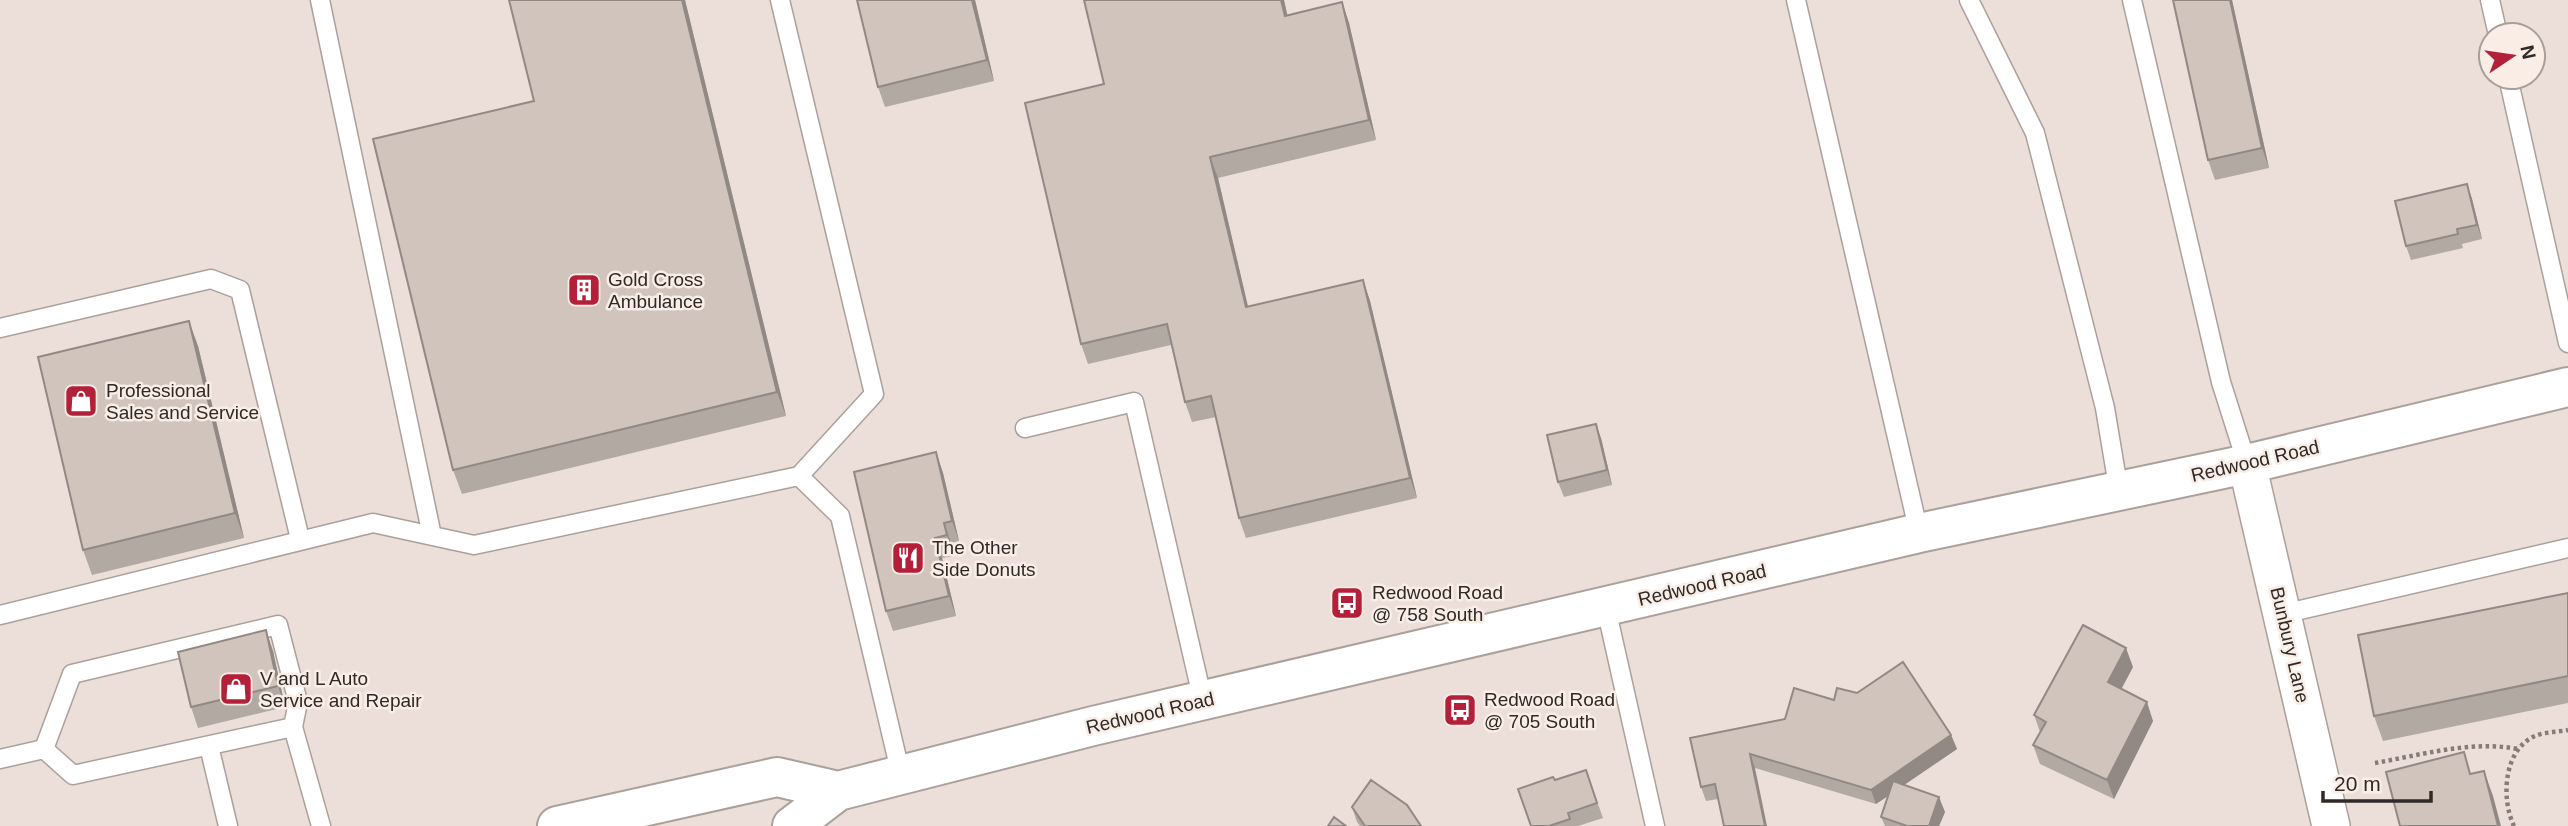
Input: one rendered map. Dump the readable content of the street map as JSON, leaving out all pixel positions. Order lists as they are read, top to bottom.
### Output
{
  "streets": {
    "main road": ["Redwood Road"],
    "street": ["Bunbury Lane"]
  },
  "crossings": [
    ["Redwood Road", "Bunbury Lane"]
  ],
  "places": {
    "building": ["Gold Cross Ambulance"],
    "shop": ["Professional Sales and Service", "V and L Auto Service and Repair"],
    "restaurant": ["The Other Side Donuts"],
    "bus stop": ["Redwood Road @ 758 South", "Redwood Road @ 705 South"]
  },
  "scale_bar": "20 m",
  "north": "right"
}
